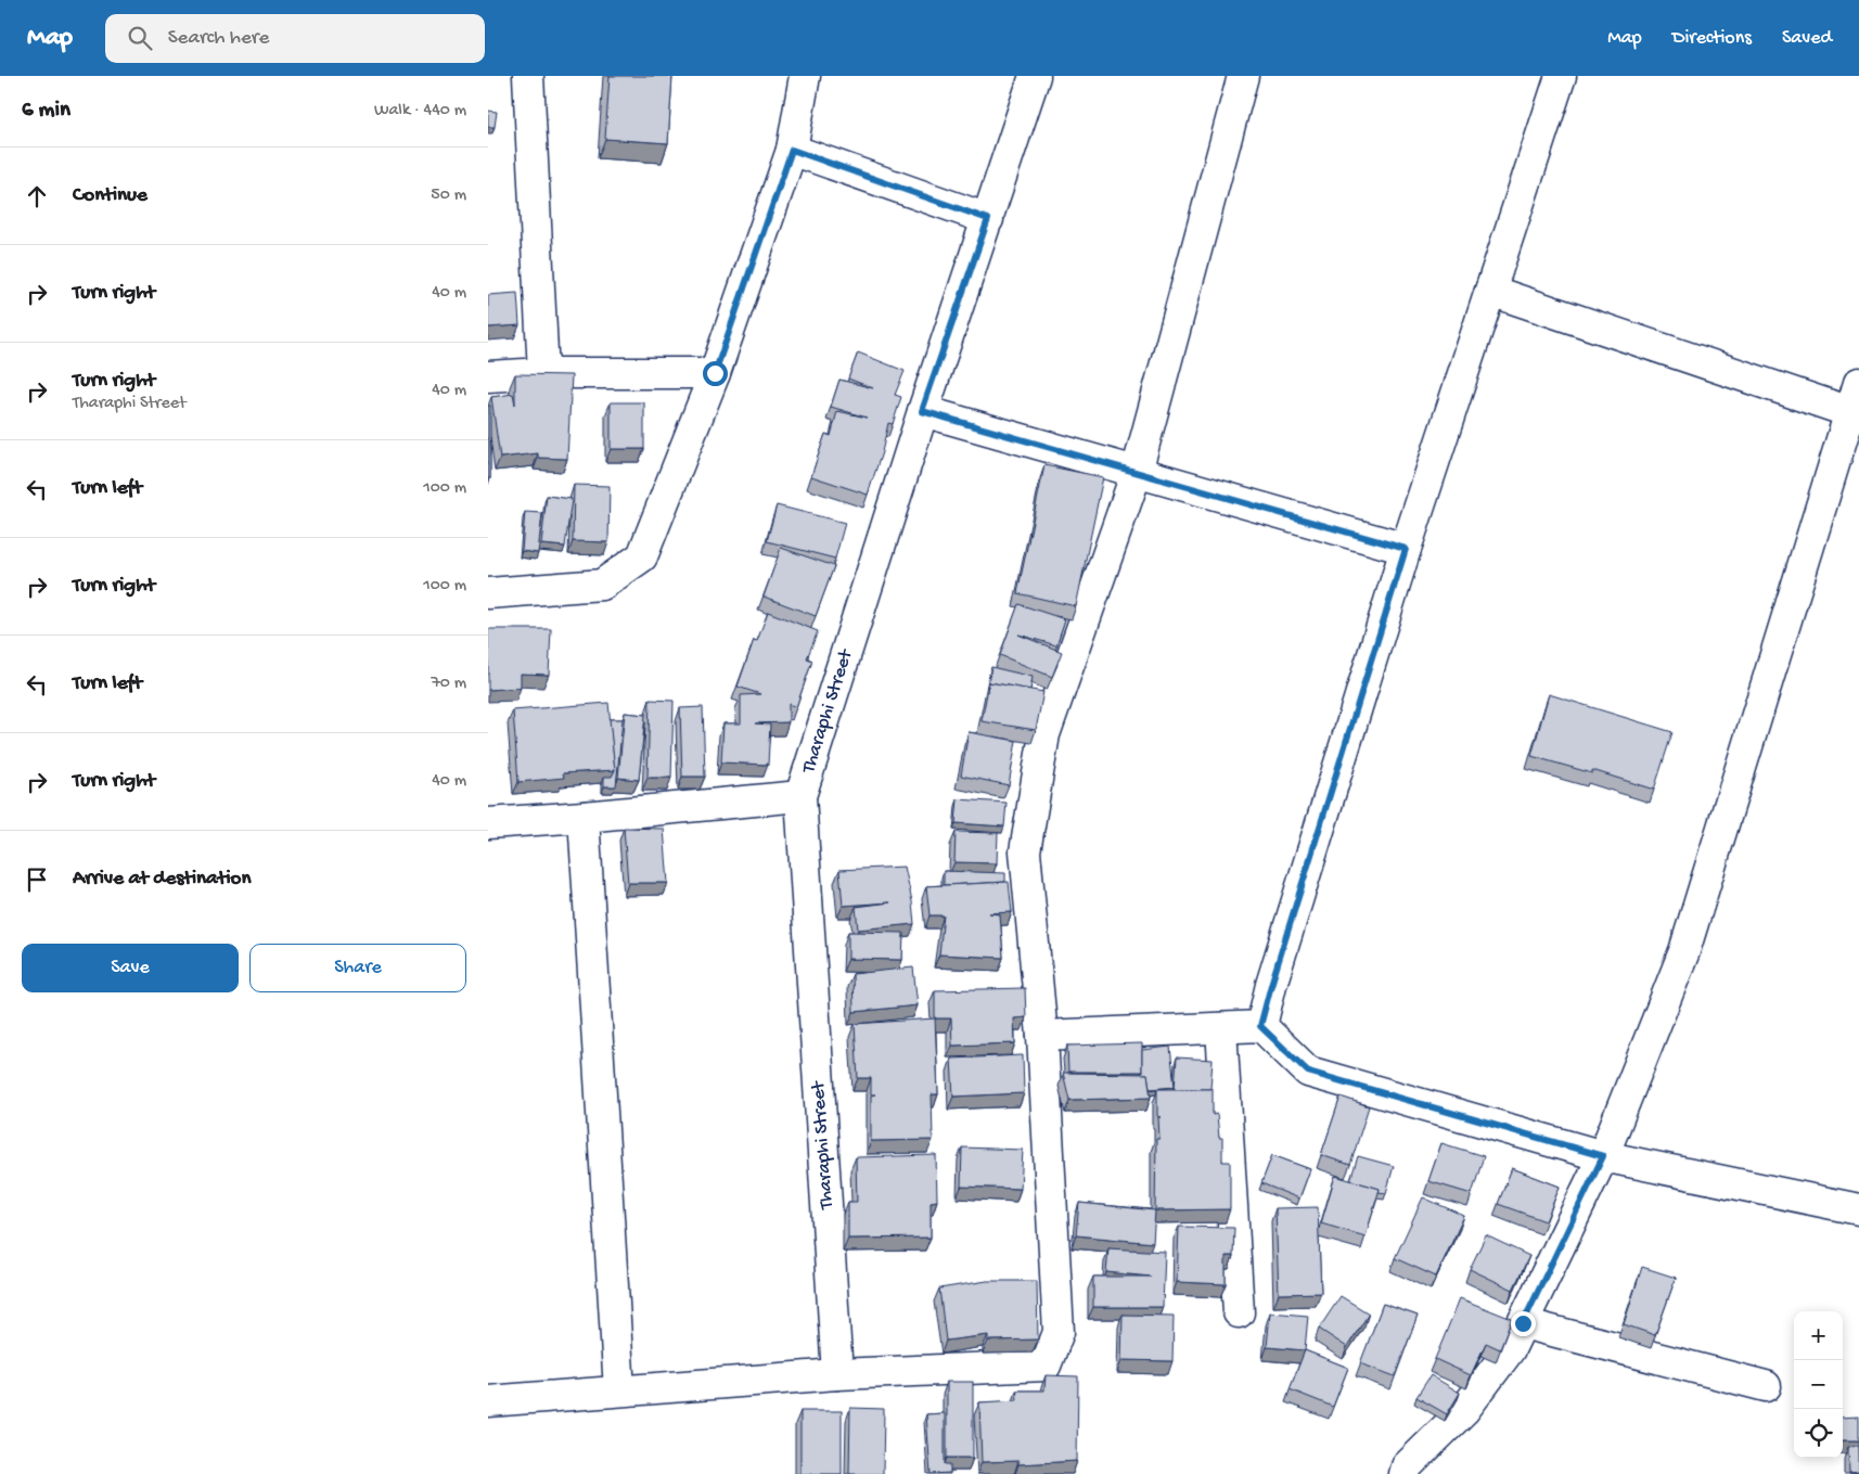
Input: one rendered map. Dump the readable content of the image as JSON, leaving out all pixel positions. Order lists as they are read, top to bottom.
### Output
{
  "streets": {
    "street": ["Tharaphi Street"]
  },
  "page": {
    "header": "Map",
    "search": "Search here",
    "nav": ["Map", "Directions", "Saved"],
    "heading": ["6 min", "Walk · 440 m"],
    "list": [
      ["Continue", "50 m"],
      ["Turn right", "40 m"],
      ["Turn right", "Tharaphi Street", "40 m"],
      ["Turn left", "100 m"],
      ["Turn right", "100 m"],
      ["Turn left", "70 m"],
      ["Turn right", "40 m"],
      "Arrive at destination"
    ],
    "buttons": ["Save", "Share"],
    "map_buttons": ["+", "−"]
  }
}
